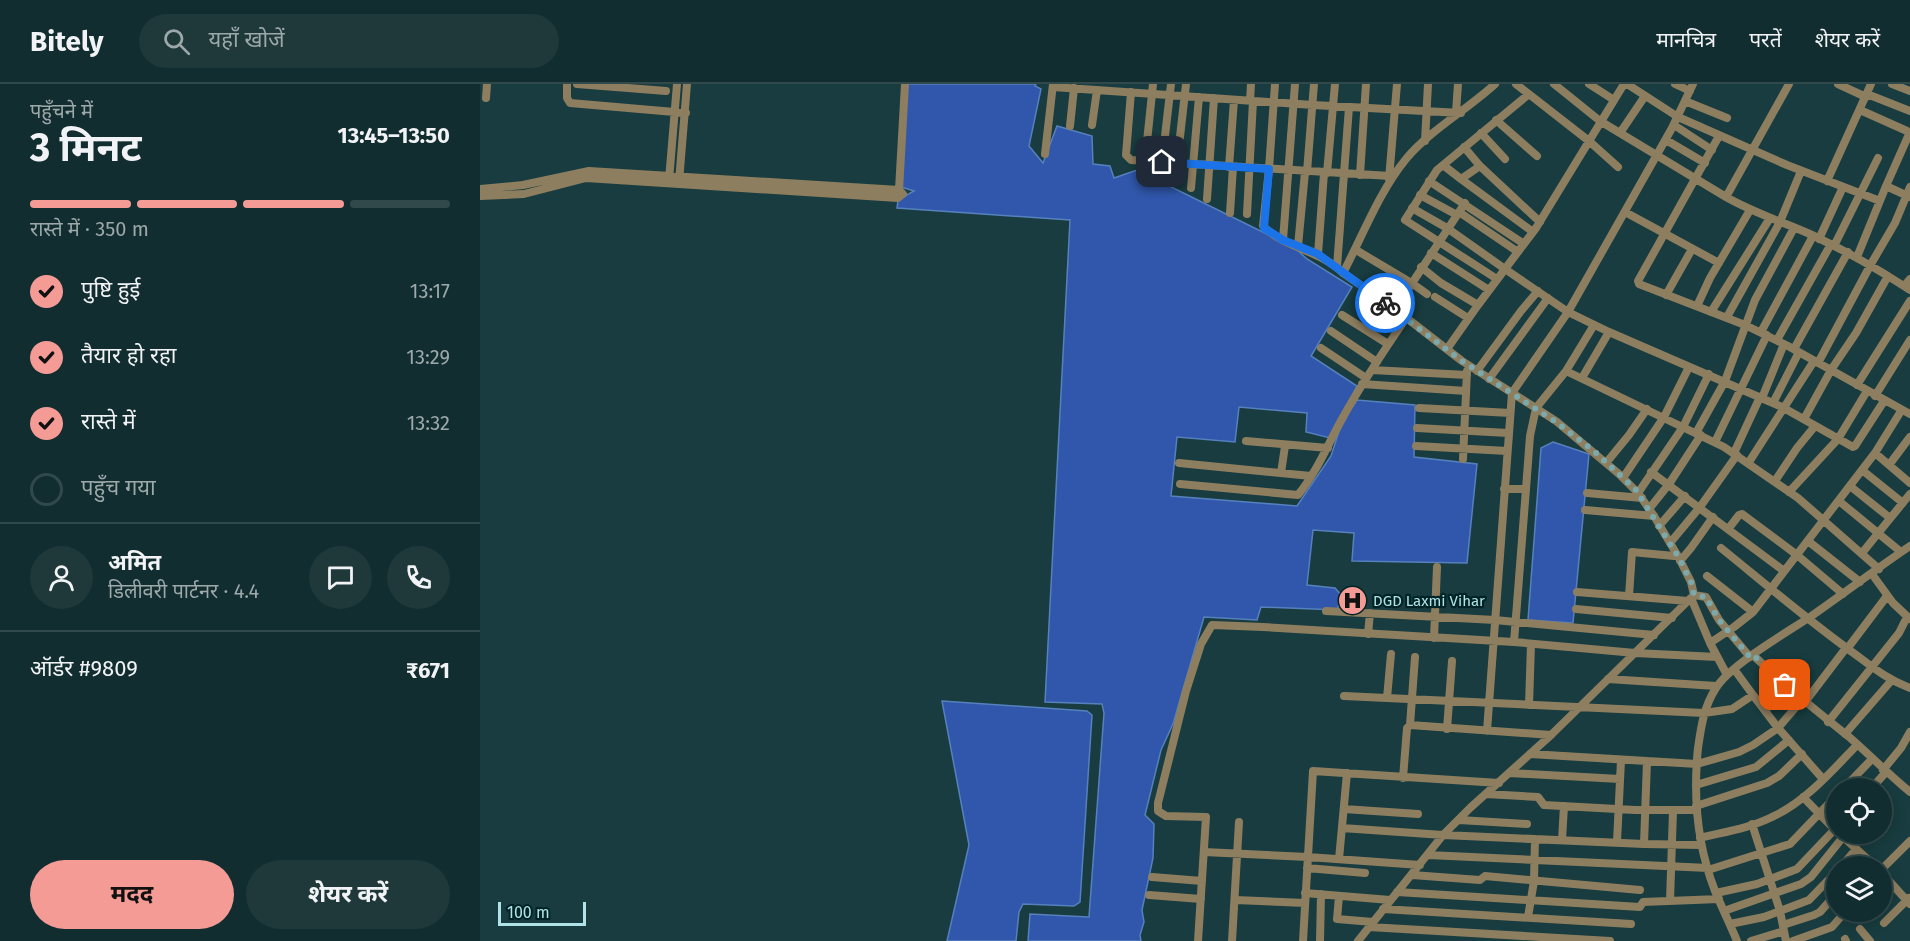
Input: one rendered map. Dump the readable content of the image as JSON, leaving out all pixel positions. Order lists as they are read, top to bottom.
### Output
{
  "places": {
    "hospital": ["DGD Laxmi Vihar"]
  },
  "scale_bar": "100 m",
  "page": {
    "header": "Bitely",
    "search": "यहाँ खोजें",
    "nav": ["मानचित्र", "परतें", "शेयर करें"],
    "heading": ["3 मिनट", "पहुँचने में", "13:45–13:50"],
    "panel": [
      "अमित",
      "डिलीवरी पार्टनर · 4.4",
      "ऑर्डर #9809",
      "₹671"
    ],
    "bar": "रास्ते में · 350 m",
    "list": [
      ["पुष्टि हुई", "13:17"],
      ["तैयार हो रहा", "13:29"],
      ["रास्ते में", "13:32"],
      "पहुँच गया"
    ],
    "buttons": ["मदद", "शेयर करें"],
    "scale": "100 m"
  }
}
